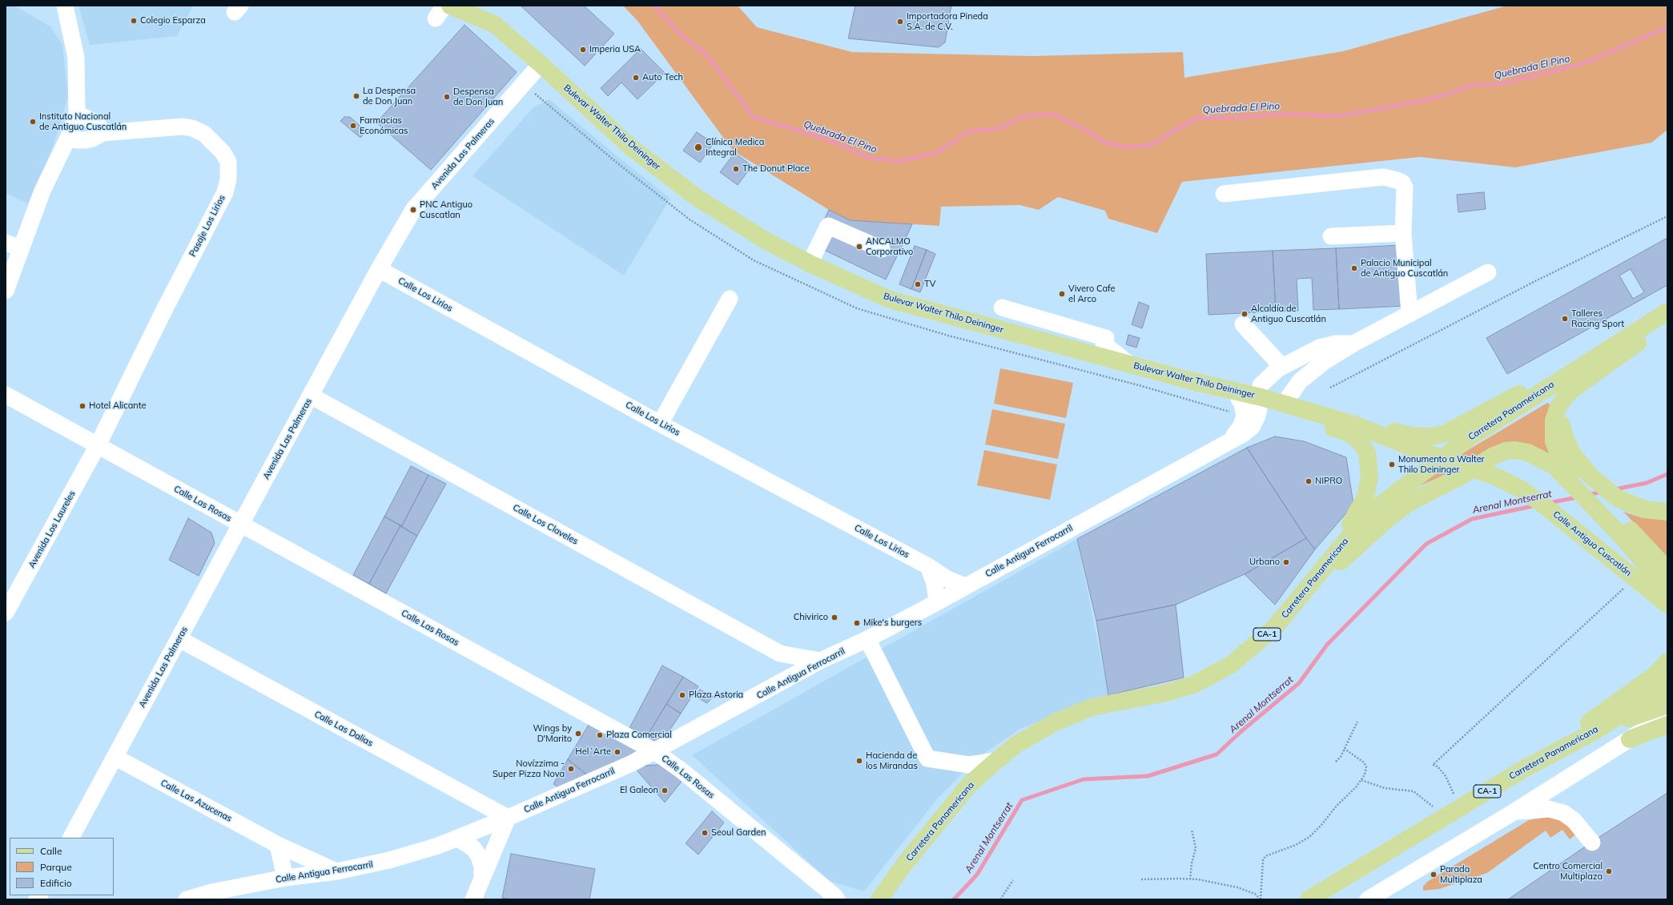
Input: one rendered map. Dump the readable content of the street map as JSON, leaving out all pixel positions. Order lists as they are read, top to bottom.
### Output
{
  "streets": {
    "main road": [
      "Bulevar Walter Thilo Deininger",
      "Carretera Panamericana",
      "Calle Antiguo Cuscatlán",
      "CA-1"
    ],
    "street": [
      "Avenida Las Palmeras",
      "Pasaje Los Lirios",
      "Calle Los Lirios",
      "Calle Las Rosas",
      "Calle Los Claveles",
      "Avenida Los Laureles",
      "Calle Antigua Ferrocarril",
      "Calle Las Dalias",
      "Calle Las Azucenas"
    ]
  },
  "crossings": [
    ["Bulevar Walter Thilo Deininger", "Avenida Las Palmeras"],
    ["Bulevar Walter Thilo Deininger", "Calle Antiguo Cuscatlán"],
    ["Bulevar Walter Thilo Deininger", "Calle Antigua Ferrocarril"],
    ["Avenida Las Palmeras", "Calle Los Lirios"],
    ["Avenida Las Palmeras", "Calle Las Rosas"],
    ["Avenida Las Palmeras", "Calle Los Claveles"],
    ["Avenida Las Palmeras", "Calle Las Dalias"],
    ["Avenida Las Palmeras", "Calle Las Azucenas"],
    ["Pasaje Los Lirios", "Calle Las Rosas"],
    ["Pasaje Los Lirios", "Avenida Los Laureles"],
    ["Calle Los Lirios", "Calle Antigua Ferrocarril"],
    ["Calle Las Rosas", "Avenida Los Laureles"],
    ["Calle Las Rosas", "Calle Antigua Ferrocarril"],
    ["Calle Los Claveles", "Calle Antigua Ferrocarril"],
    ["Calle Antigua Ferrocarril", "Calle Las Dalias"],
    ["Calle Antigua Ferrocarril", "Calle Las Azucenas"]
  ],
  "water": ["Quebrada El Pino", "Arenal Montserrat"],
  "places": [
    "Colegio Esparza",
    "Importadora Pineda S.A. de C.V.",
    "Imperia USA",
    "Auto Tech",
    "La Despensa de Don Juan",
    "Despensa de Don Juan",
    "Instituto Nacional de Antiguo Cuscatlán",
    "Farmacias Económicas",
    "Clínica Medica Integral",
    "The Donut Place",
    "PNC Antiguo Cuscatlan",
    "ANCALMO Corporativo",
    "Palacio Municipal de Antiguo Cuscatlán",
    "TV",
    "Vivero Cafe el Arco",
    "Alcaldía de Antiguo Cuscatlán",
    "Talleres Racing Sport",
    "Hotel Alicante",
    "Monumento a Walter Thilo Deininger",
    "NIPRO",
    "Urbano",
    "Chivirico",
    "Mike's burgers",
    "Plaza Astoria",
    "Wings by D'Marito",
    "Plaza Comercial",
    "Hel´Arte",
    "Hacienda de los Mirandas",
    "Novízzima - Super Pizza Nova",
    "El Galeon",
    "Seoul Garden",
    "Centro Comercial Multiplaza",
    "Parada Multiplaza"
  ],
  "legend": ["Calle", "Parque", "Edificio"]
}
